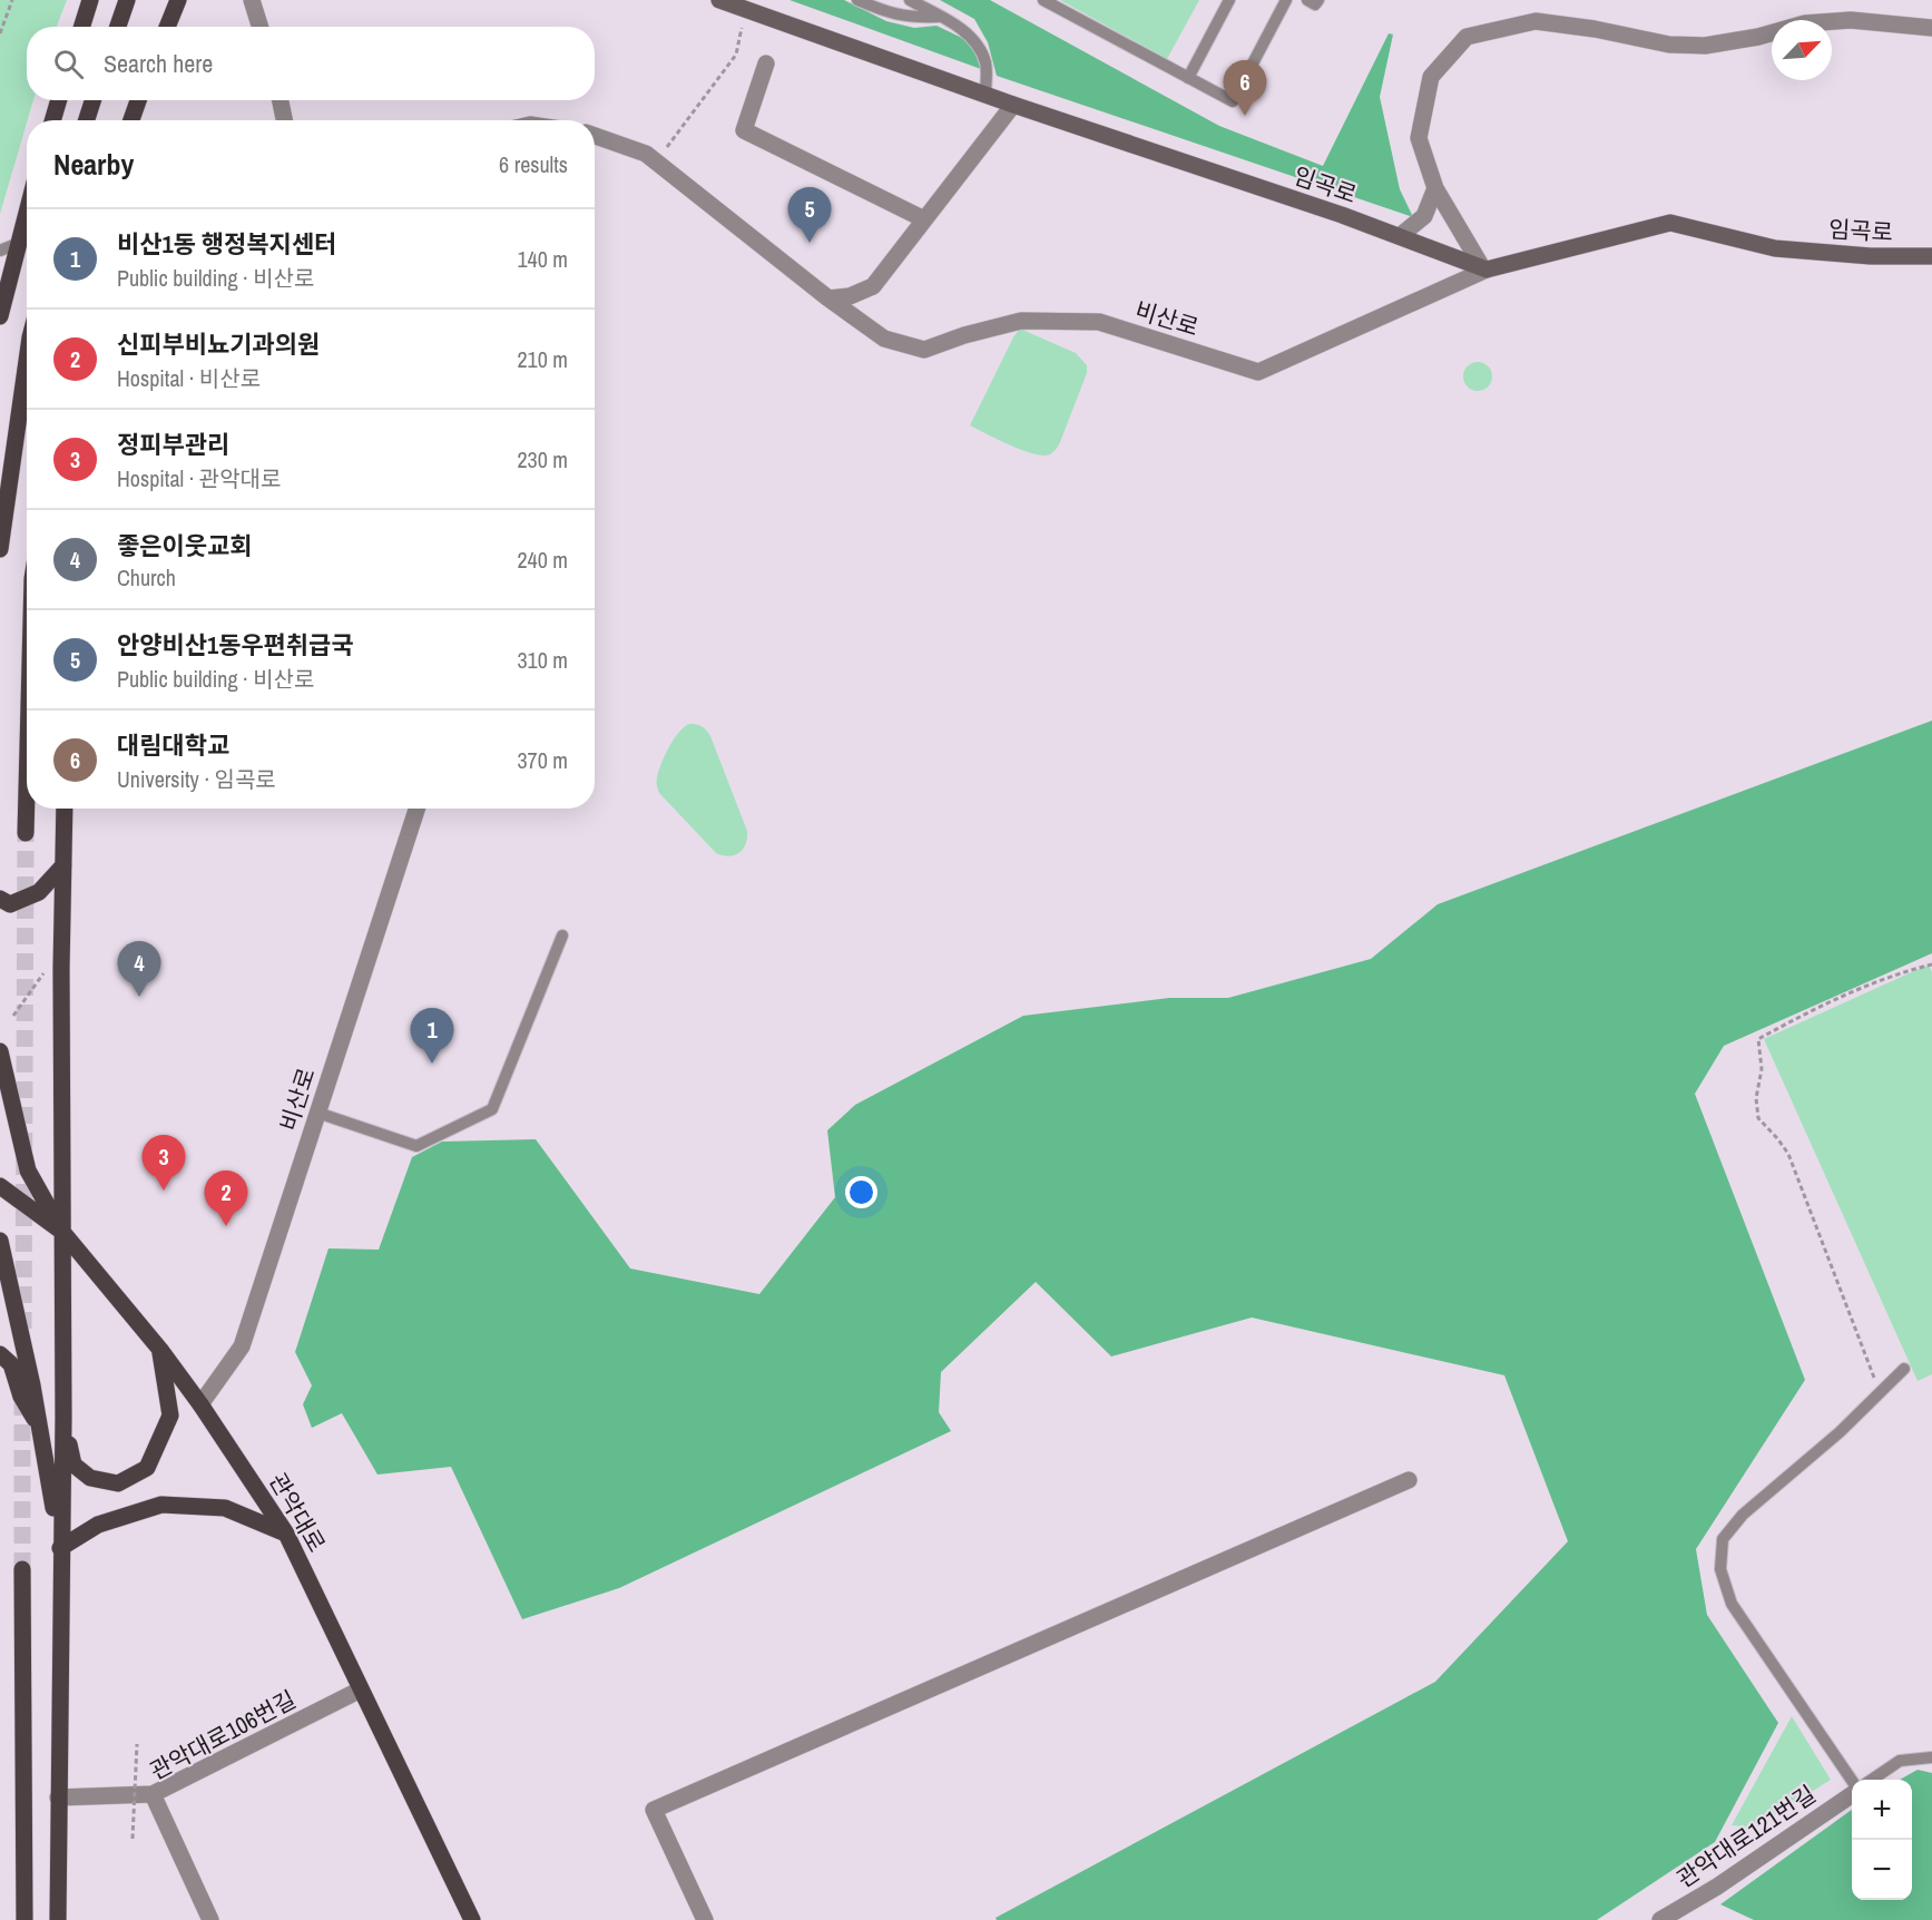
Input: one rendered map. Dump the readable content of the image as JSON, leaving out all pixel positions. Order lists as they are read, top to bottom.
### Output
{
  "streets": {
    "main road": ["관악대로"],
    "street": [
      "임곡로",
      "비산로",
      "관악대로106번길",
      "관악대로121번길"
    ]
  },
  "crossings": [
    ["임곡로", "비산로"],
    ["비산로", "관악대로"],
    ["관악대로", "관악대로106번길"]
  ],
  "north": "top right",
  "page": {
    "search": "Search here",
    "pins": [
      "6",
      "5",
      "4",
      "1",
      "3",
      "2"
    ],
    "heading": ["Nearby", "6 results"],
    "list": [
      {
        "mark": "1",
        "name": "비산1동 행정복지센터",
        "note": "Public building · 비산로",
        "value": "140 m"
      },
      {
        "mark": "2",
        "name": "신피부비뇨기과의원",
        "note": "Hospital · 비산로",
        "value": "210 m"
      },
      {
        "mark": "3",
        "name": "정피부관리",
        "note": "Hospital · 관악대로",
        "value": "230 m"
      },
      {
        "mark": "4",
        "name": "좋은이웃교회",
        "note": "Church",
        "value": "240 m"
      },
      {
        "mark": "5",
        "name": "안양비산1동우편취급국",
        "note": "Public building · 비산로",
        "value": "310 m"
      },
      {
        "mark": "6",
        "name": "대림대학교",
        "note": "University · 임곡로",
        "value": "370 m"
      }
    ],
    "map_buttons": ["+", "−"]
  }
}
